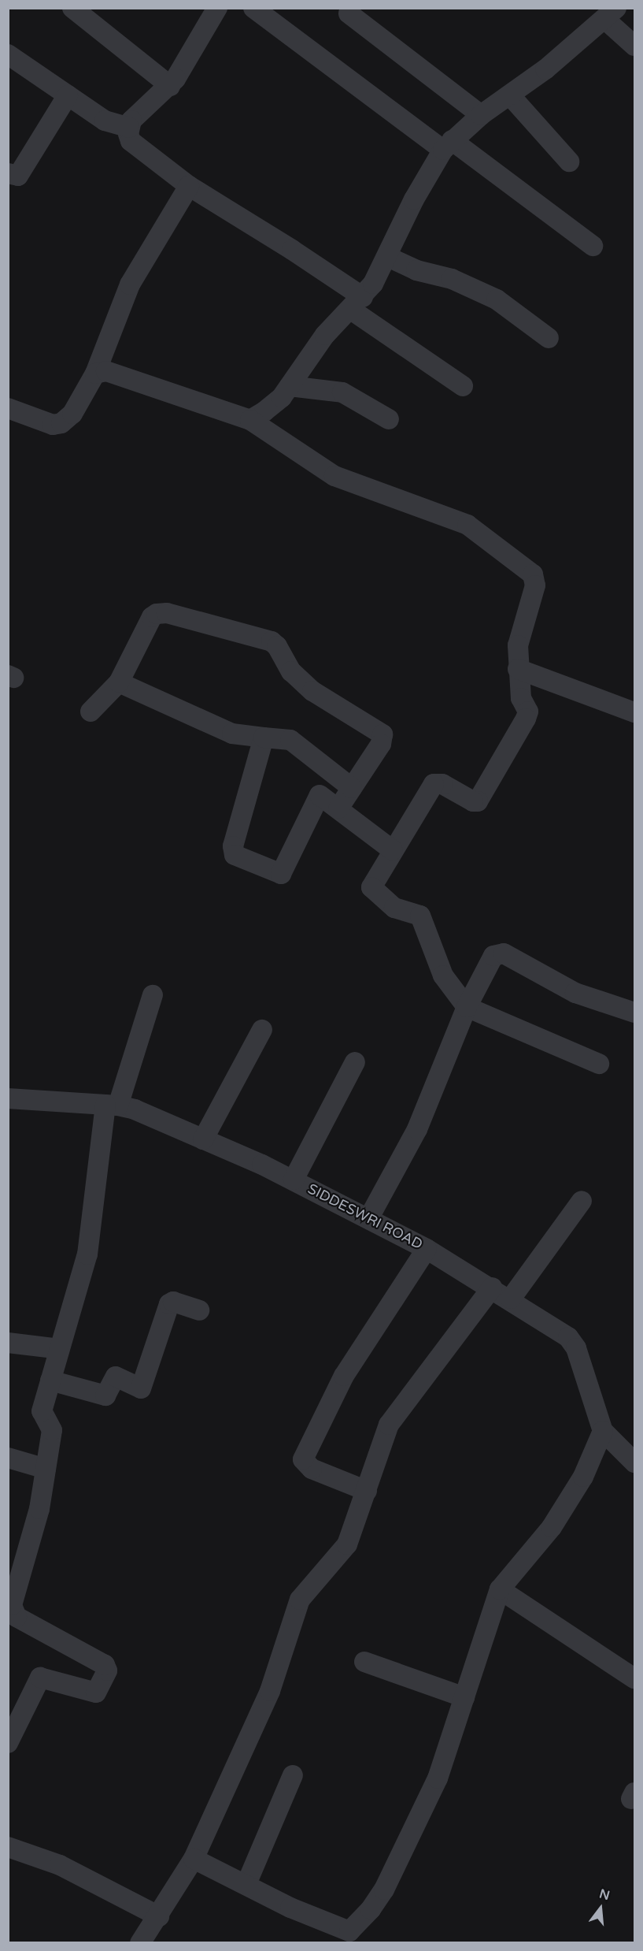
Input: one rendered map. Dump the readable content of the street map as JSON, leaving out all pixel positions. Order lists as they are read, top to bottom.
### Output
{
  "streets": {
    "street": ["SIDDESWRI ROAD"]
  },
  "north": "top"
}
